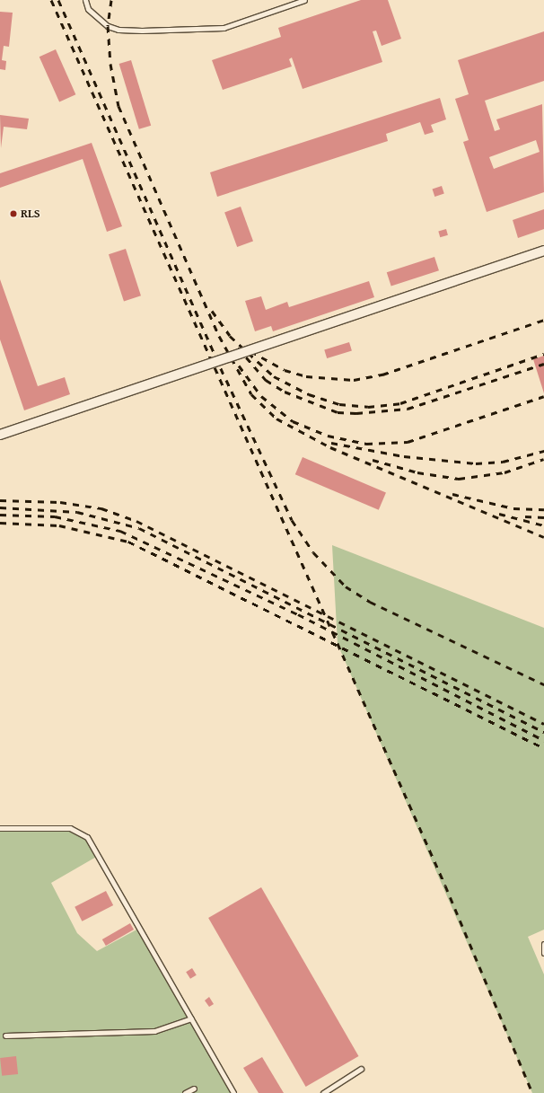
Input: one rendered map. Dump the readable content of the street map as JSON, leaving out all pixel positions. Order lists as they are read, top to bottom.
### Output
{
  "places": ["RLS"]
}
